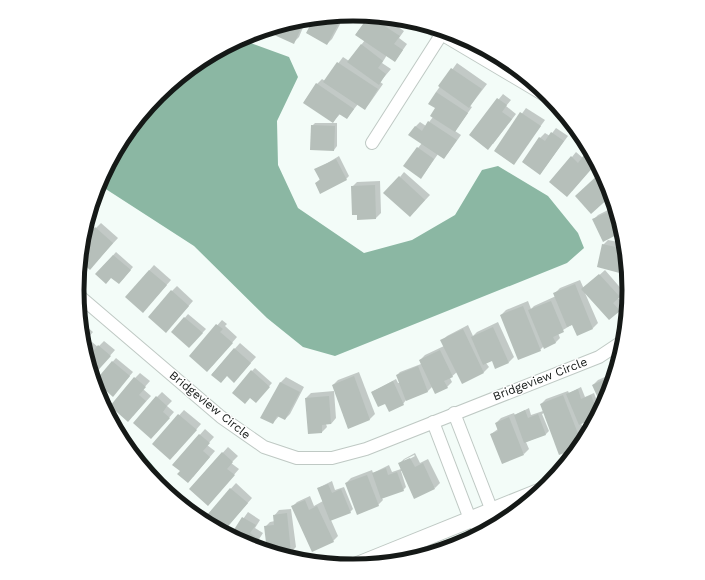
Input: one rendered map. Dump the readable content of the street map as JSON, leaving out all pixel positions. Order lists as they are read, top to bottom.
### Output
{
  "streets": {
    "street": ["Bridgeview Circle"]
  }
}
